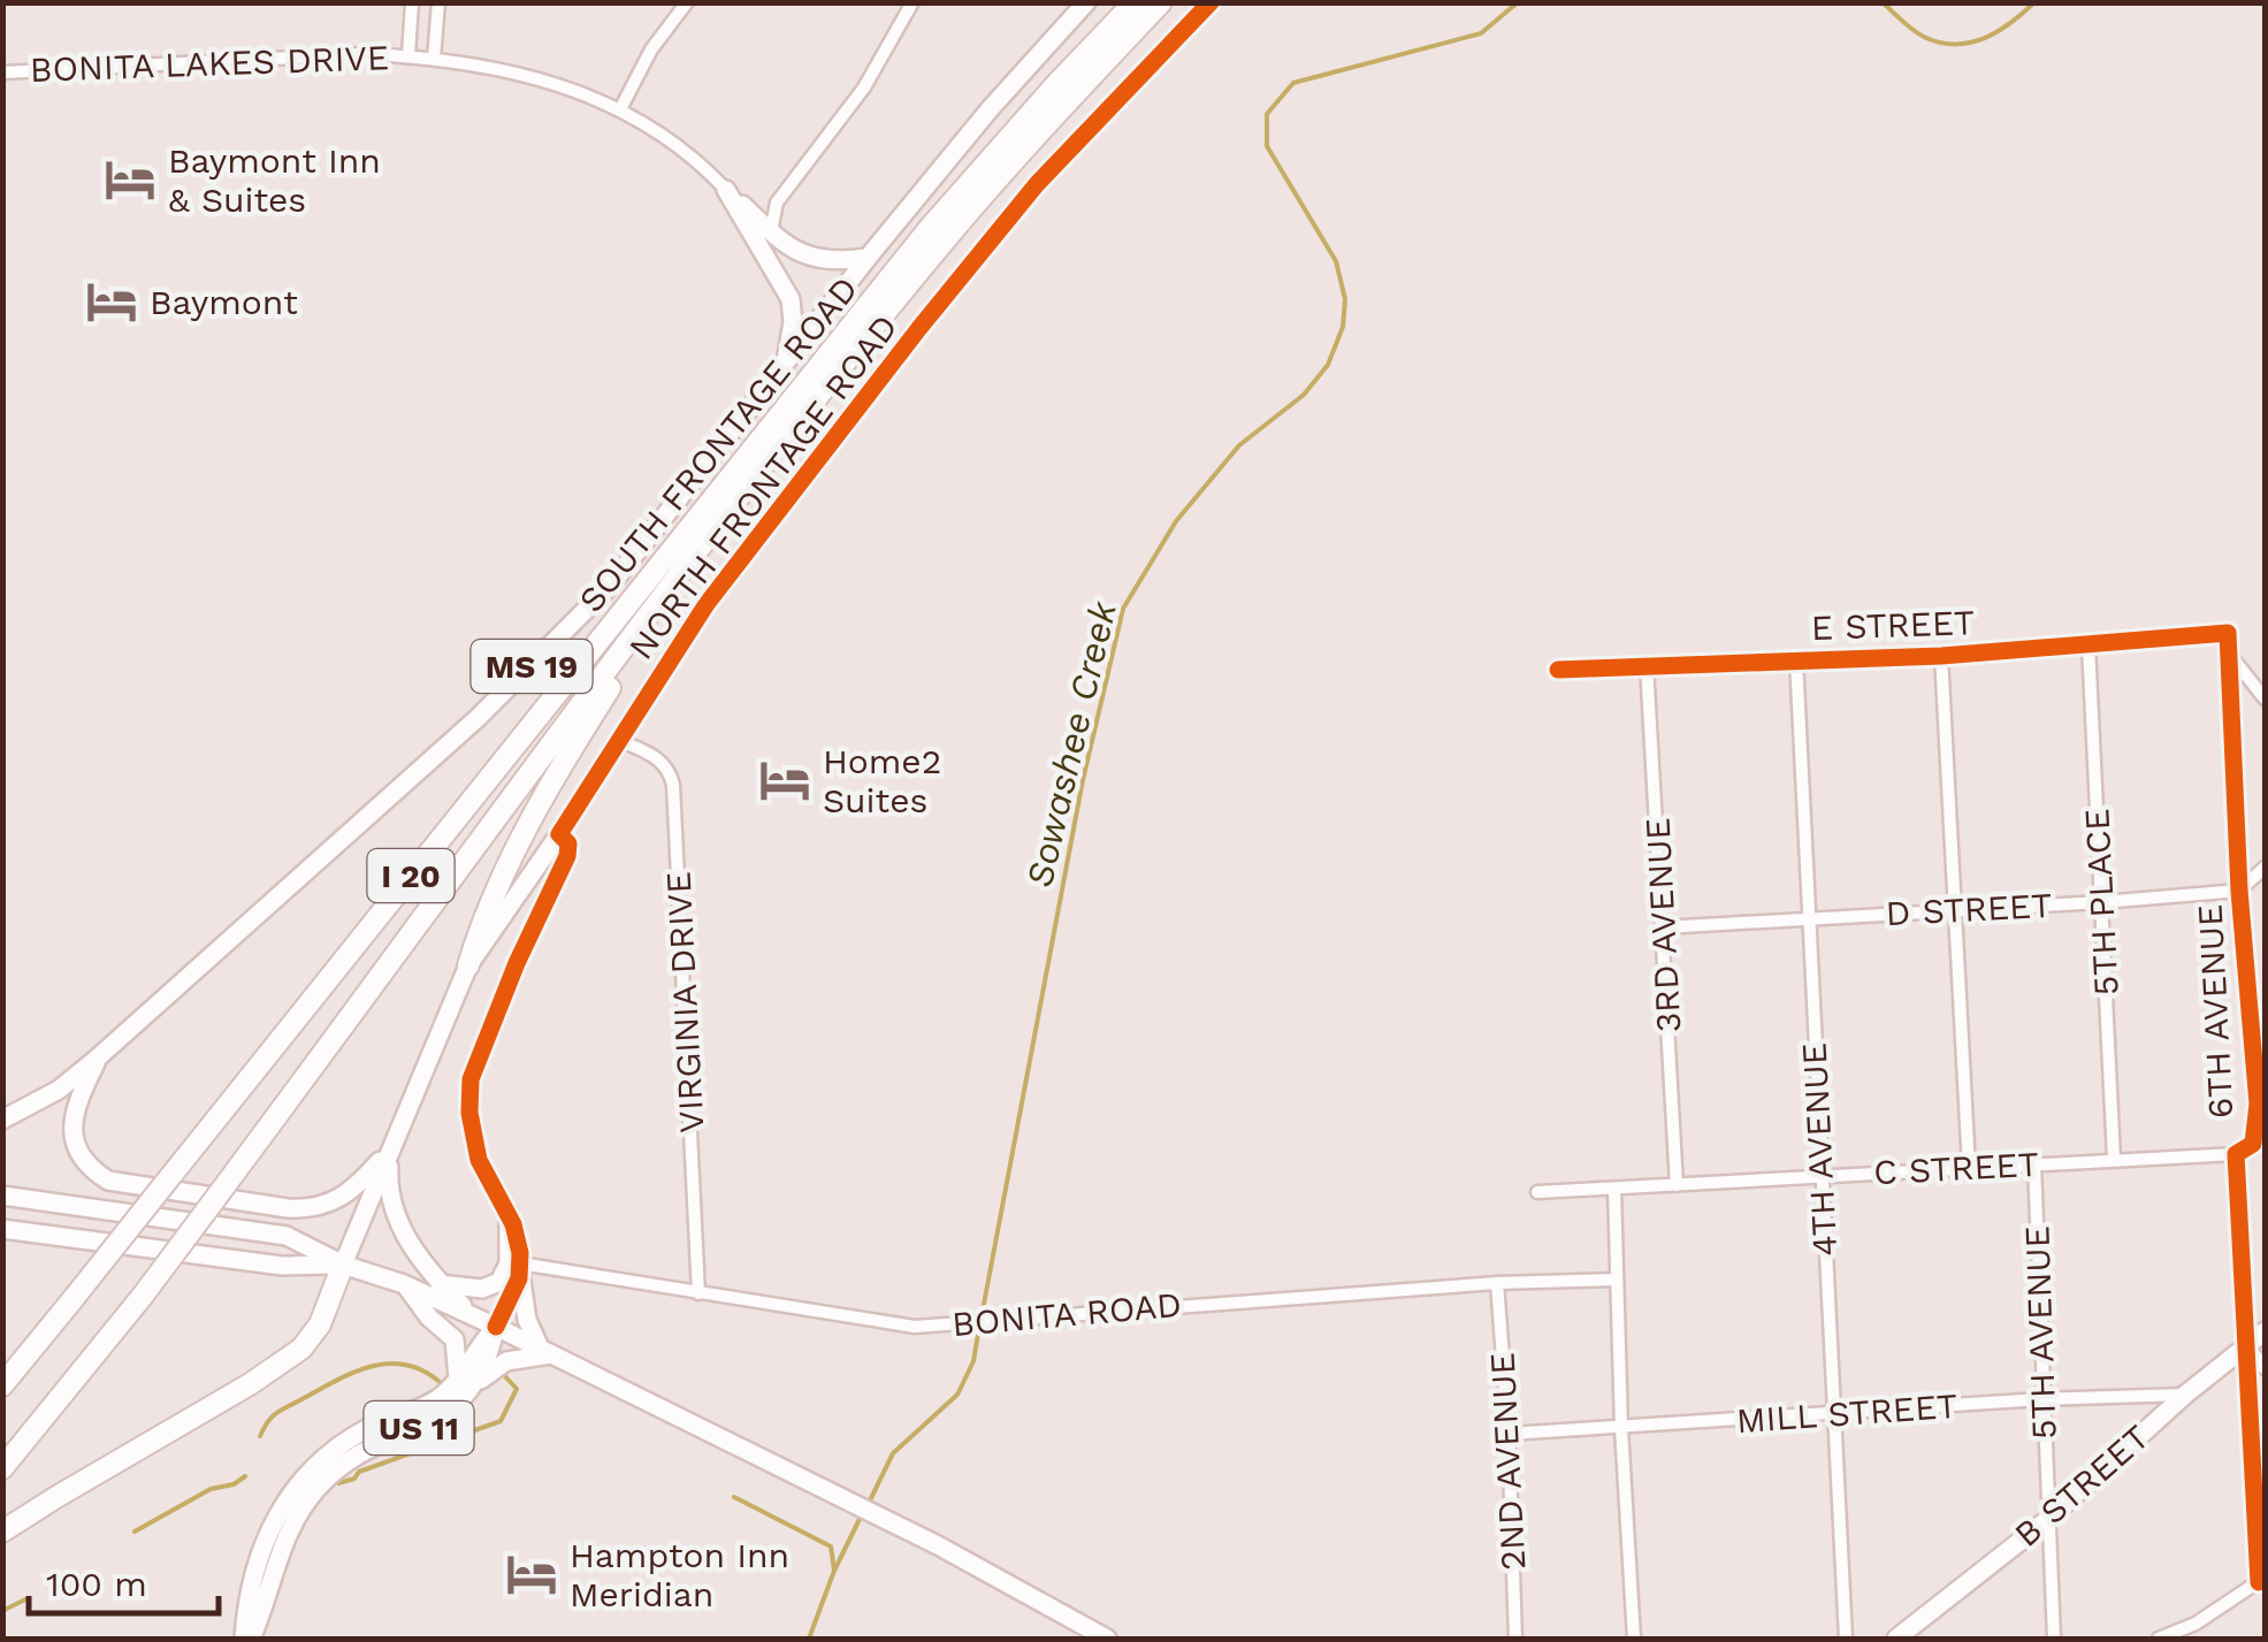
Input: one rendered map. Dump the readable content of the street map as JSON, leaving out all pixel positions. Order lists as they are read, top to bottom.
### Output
{
  "streets": {
    "highway": ["I 20"],
    "main road": [
      "SOUTH FRONTAGE ROAD",
      "MS 19",
      "US 11",
      "B STREET"
    ],
    "street": [
      "BONITA LAKES DRIVE",
      "NORTH FRONTAGE ROAD",
      "E STREET",
      "5TH PLACE",
      "D STREET",
      "3RD AVENUE",
      "VIRGINIA DRIVE",
      "6TH AVENUE",
      "4TH AVENUE",
      "C STREET",
      "BONITA ROAD",
      "5TH AVENUE",
      "MILL STREET",
      "2ND AVENUE"
    ]
  },
  "crossings": [
    ["NORTH FRONTAGE ROAD", "VIRGINIA DRIVE"],
    ["NORTH FRONTAGE ROAD", "BONITA ROAD"],
    ["E STREET", "5TH PLACE"],
    ["E STREET", "3RD AVENUE"],
    ["E STREET", "6TH AVENUE"],
    ["E STREET", "4TH AVENUE"],
    ["5TH PLACE", "D STREET"],
    ["5TH PLACE", "C STREET"],
    ["D STREET", "3RD AVENUE"],
    ["D STREET", "6TH AVENUE"],
    ["D STREET", "4TH AVENUE"],
    ["3RD AVENUE", "C STREET"],
    ["VIRGINIA DRIVE", "BONITA ROAD"],
    ["6TH AVENUE", "C STREET"],
    ["6TH AVENUE", "B STREET"],
    ["4TH AVENUE", "C STREET"],
    ["4TH AVENUE", "MILL STREET"],
    ["C STREET", "5TH AVENUE"],
    ["BONITA ROAD", "2ND AVENUE"],
    ["5TH AVENUE", "MILL STREET"],
    ["5TH AVENUE", "B STREET"],
    ["MILL STREET", "2ND AVENUE"],
    ["MILL STREET", "B STREET"]
  ],
  "water": ["Sowashee Creek"],
  "places": {
    "hotel": [
      "Baymont Inn & Suites",
      "Baymont",
      "Home2 Suites",
      "Hampton Inn Meridian"
    ]
  },
  "scale_bar": "100 m"
}
